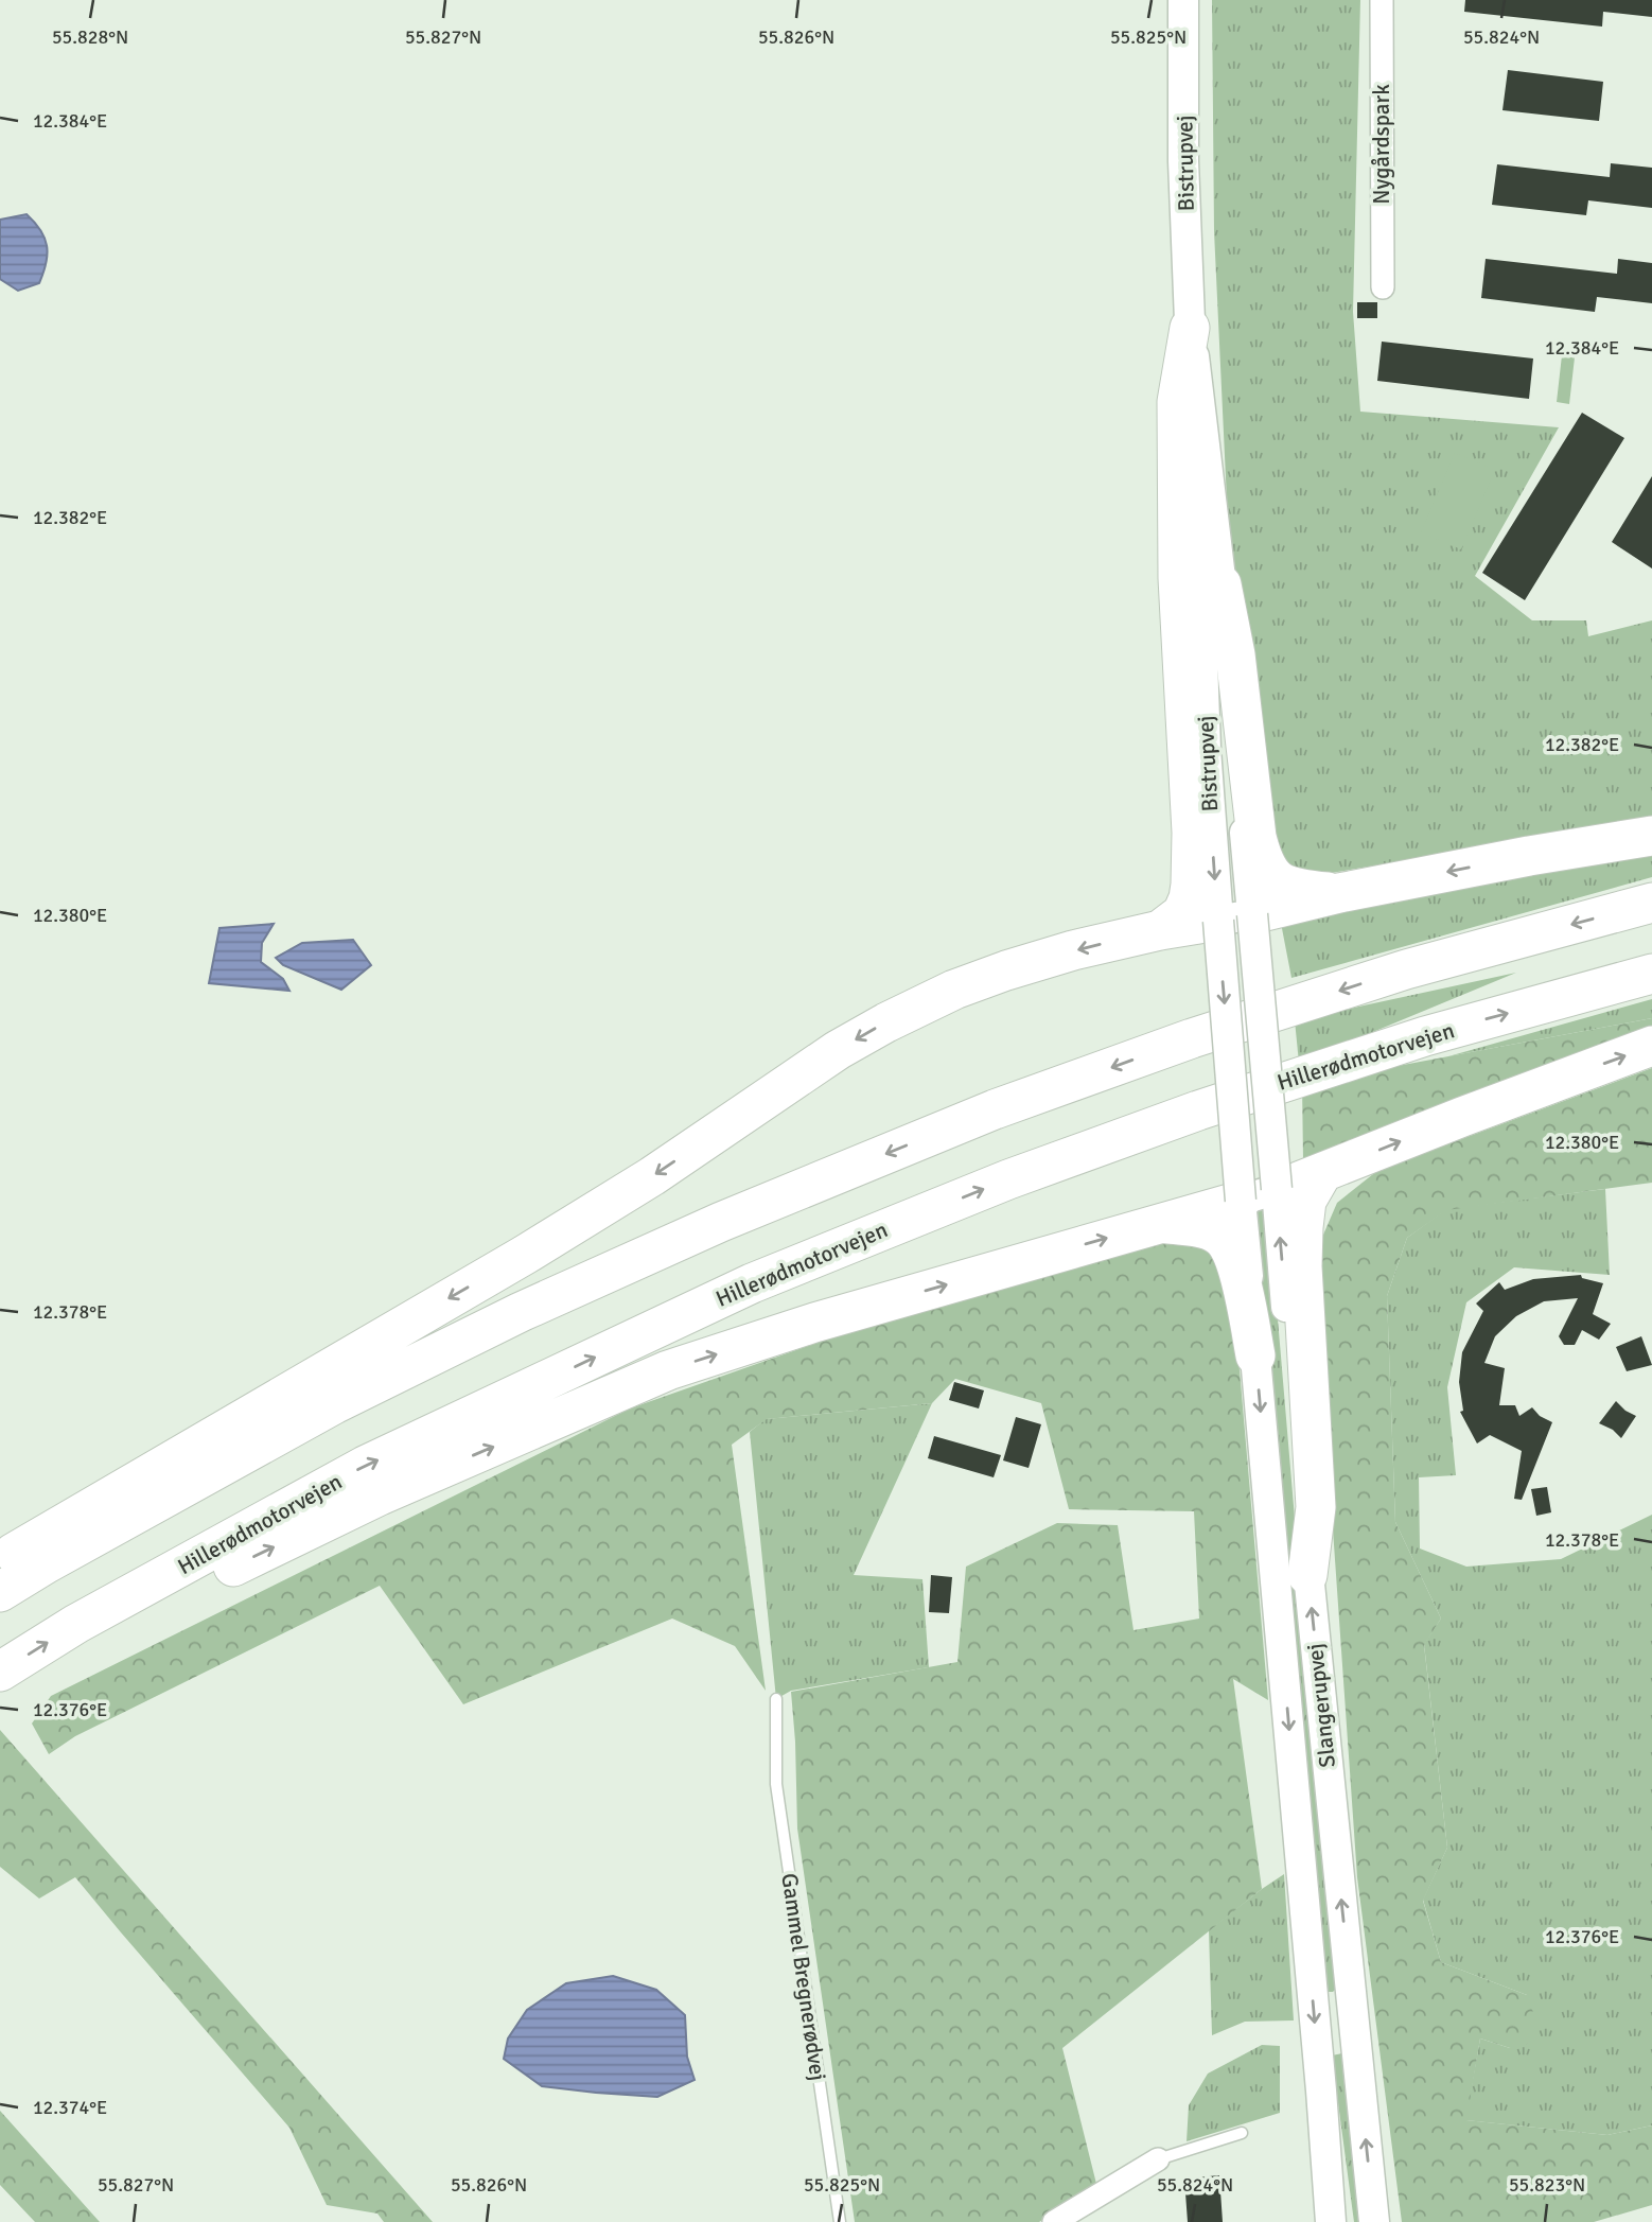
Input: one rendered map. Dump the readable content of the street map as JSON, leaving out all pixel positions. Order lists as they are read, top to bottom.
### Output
{
  "streets": {
    "highway": ["Hillerødmotorvejen"],
    "main road": ["Bistrupvej", "Slangerupvej"],
    "street": ["Nygårdspark"],
    "lane": ["Gammel Bregnerødvej"]
  },
  "crossings": [
    ["Bistrupvej", "Slangerupvej"]
  ],
  "coordinates": [
    "55.828°N",
    "55.827°N",
    "55.826°N",
    "55.825°N",
    "55.824°N",
    "12.384°E",
    "12.382°E",
    "12.380°E",
    "12.378°E",
    "12.376°E",
    "12.374°E",
    "55.823°N"
  ]
}
